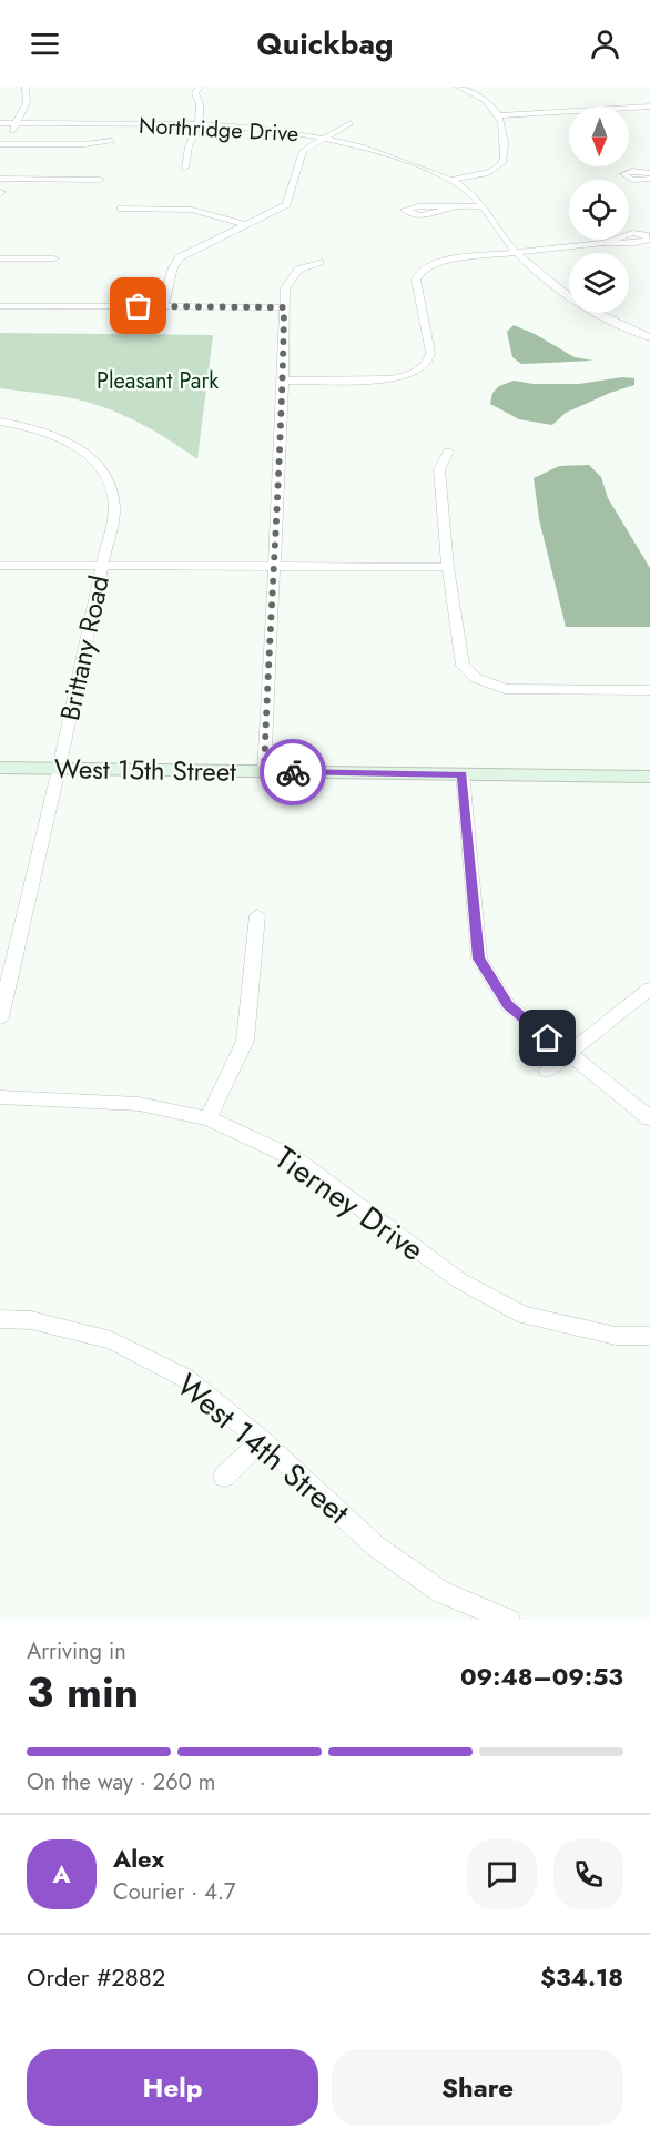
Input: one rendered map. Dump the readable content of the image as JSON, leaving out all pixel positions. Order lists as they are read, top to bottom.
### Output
{
  "streets": {
    "street": [
      "Northridge Drive",
      "Brittany Road",
      "West 15th Street",
      "Tierney Drive",
      "West 14th Street"
    ]
  },
  "crossings": [
    ["Brittany Road", "West 15th Street"]
  ],
  "parks": ["Pleasant Park"],
  "north": "bottom",
  "page": {
    "header": "Quickbag",
    "heading": ["3 min", "Arriving in", "09:48–09:53"],
    "panel": [
      "Alex",
      "Courier · 4.7",
      "Order #2882",
      "$34.18"
    ],
    "bar": "On the way · 260 m",
    "round": "A",
    "buttons": ["Help", "Share"]
  }
}
